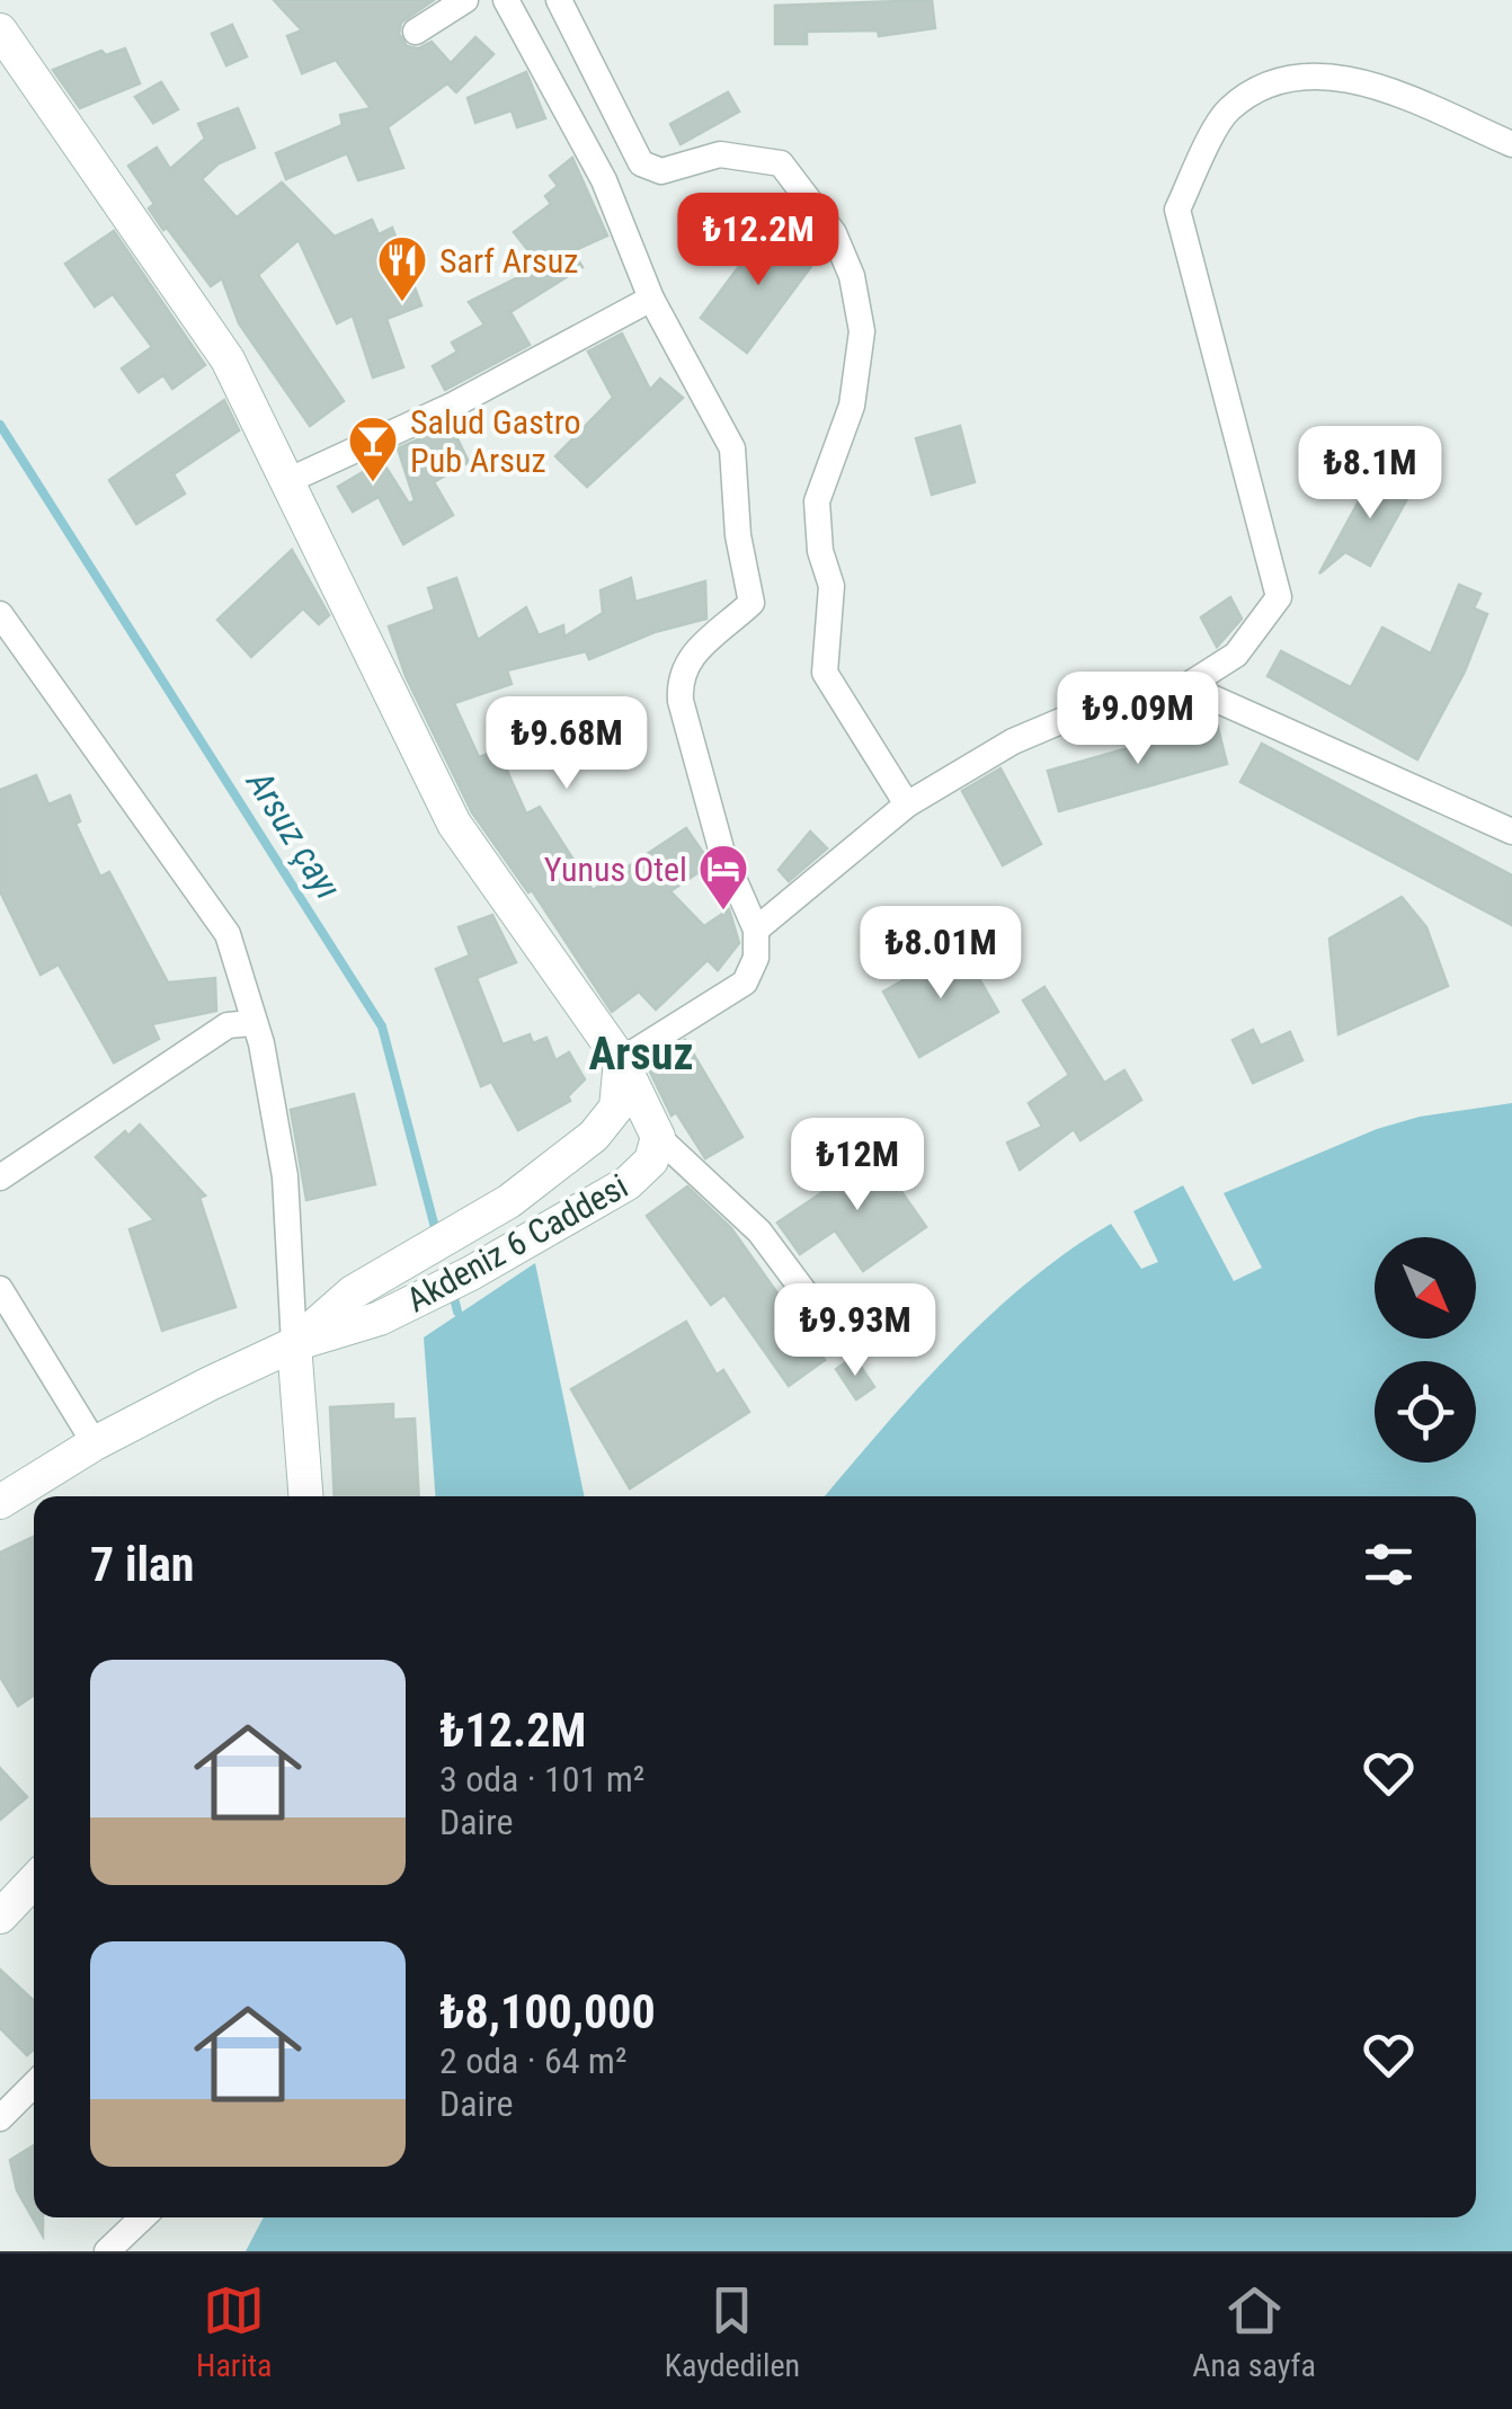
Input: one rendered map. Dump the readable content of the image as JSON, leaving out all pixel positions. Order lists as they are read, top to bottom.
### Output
{
  "streets": {
    "main road": ["Akdeniz 6 Caddesi"]
  },
  "districts": ["Arsuz"],
  "water": ["Arsuz çayı"],
  "places": {
    "restaurant": ["Sarf Arsuz"],
    "bar": ["Salud Gastro Pub Arsuz"],
    "hotel": ["Yunus Otel"]
  },
  "north": "bottom right",
  "page": {
    "price": [
      "₺12.2M",
      "₺8.1M",
      "₺9.09M",
      "₺9.68M",
      "₺8.01M",
      "₺12M",
      "₺9.93M"
    ],
    "heading": "7 ilan",
    "list": [
      {
        "name": "₺12.2M",
        "note": "3 oda · 101 m² · Daire"
      },
      {
        "name": "₺8,100,000",
        "note": "2 oda · 64 m² · Daire"
      }
    ],
    "tabs": ["Harita", "Kaydedilen", "Ana sayfa"]
  }
}
